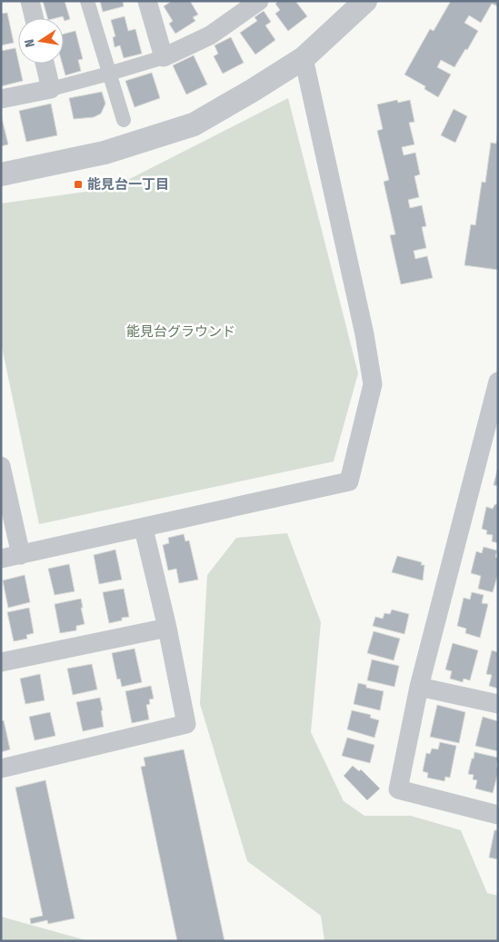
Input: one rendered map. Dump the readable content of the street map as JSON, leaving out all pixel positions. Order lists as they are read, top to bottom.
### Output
{
  "parks": ["能見台グラウンド"],
  "places": {
    "transit": ["能見台一丁目"]
  },
  "north": "left"
}
